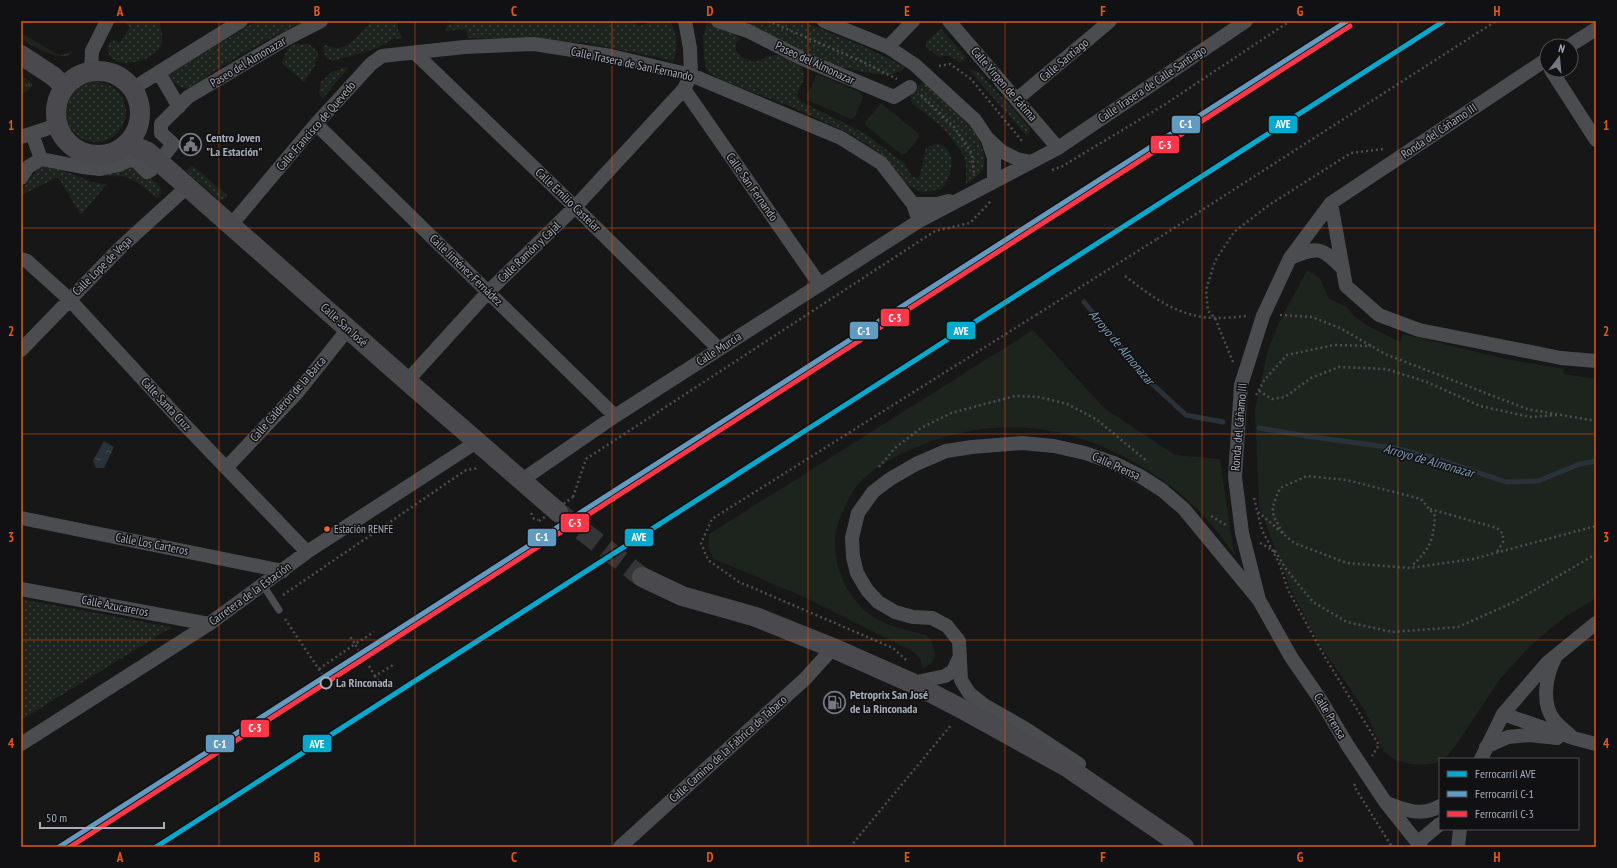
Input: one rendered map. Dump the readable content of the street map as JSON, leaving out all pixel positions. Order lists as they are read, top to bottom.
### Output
{
  "streets": {
    "main road": ["Calle San José"],
    "street": [
      "Calle Santiago",
      "Paseo del Almonazar",
      "Calle Trasera de San Fernando",
      "Calle Virgen de Fátima",
      "Calle Trasera de Calle Santiago",
      "Calle Francisco de Quevedo",
      "Ronda del Cáñamo III",
      "Calle San Fernando",
      "Calle Emilio Castelar",
      "Calle Ramón y Cajal",
      "Calle Lope de Vega",
      "Calle Jiménez Fernádez",
      "Calle Murcia",
      "Calle Calderón de la Barca",
      "Calle Santa Cruz",
      "Calle Prensa",
      "Calle Los Carteros",
      "Carretera de la Estación",
      "Calle Azucareros",
      "Calle Camino de la Fábrica de Tabaco"
    ]
  },
  "crossings": [
    ["Calle Santiago", "Calle Virgen de Fátima"],
    ["Calle Trasera de San Fernando", "Calle Francisco de Quevedo"],
    ["Calle Trasera de San Fernando", "Calle Emilio Castelar"],
    ["Calle Trasera de San Fernando", "Calle Ramón y Cajal"],
    ["Calle Trasera de San Fernando", "Calle Murcia"],
    ["Calle Virgen de Fátima", "Calle Trasera de Calle Santiago"],
    ["Calle Trasera de Calle Santiago", "Calle Murcia"],
    ["Calle Francisco de Quevedo", "Calle Emilio Castelar"],
    ["Calle Francisco de Quevedo", "Calle Jiménez Fernádez"],
    ["Calle Francisco de Quevedo", "Calle San José"],
    ["Ronda del Cáñamo III", "Calle Prensa"],
    ["Calle San Fernando", "Calle Ramón y Cajal"],
    ["Calle San Fernando", "Calle Murcia"],
    ["Calle Emilio Castelar", "Calle Ramón y Cajal"],
    ["Calle Emilio Castelar", "Calle Murcia"],
    ["Calle Ramón y Cajal", "Calle Jiménez Fernádez"],
    ["Calle Ramón y Cajal", "Calle San José"],
    ["Calle Lope de Vega", "Calle San José"],
    ["Calle Lope de Vega", "Calle Santa Cruz"],
    ["Calle Jiménez Fernádez", "Calle Murcia"],
    ["Calle San José", "Calle Murcia"],
    ["Calle San José", "Calle Calderón de la Barca"],
    ["Calle San José", "Carretera de la Estación"],
    ["Calle Calderón de la Barca", "Calle Santa Cruz"],
    ["Calle Santa Cruz", "Carretera de la Estación"],
    ["Calle Los Carteros", "Carretera de la Estación"],
    ["Carretera de la Estación", "Calle Azucareros"]
  ],
  "water": ["Arroyo de Almonazar"],
  "places": {
    "public building": ["Centro Joven \"La Estación\""],
    "other": ["Estación RENFE", "La Rinconada"],
    "fuel station": ["Petroprix San José de la Rinconada"]
  },
  "lines": ["rail line AVE", "rail line C-1", "rail line C-3"],
  "legend": ["Ferrocarril AVE", "Ferrocarril C-1", "Ferrocarril C-3"],
  "scale_bar": "50 m",
  "north": "top",
  "grid": {
    "columns": [
      "A",
      "B",
      "C",
      "D",
      "E",
      "F",
      "G",
      "H"
    ],
    "rows": [
      "1",
      "2",
      "3",
      "4"
    ]
  }
}
